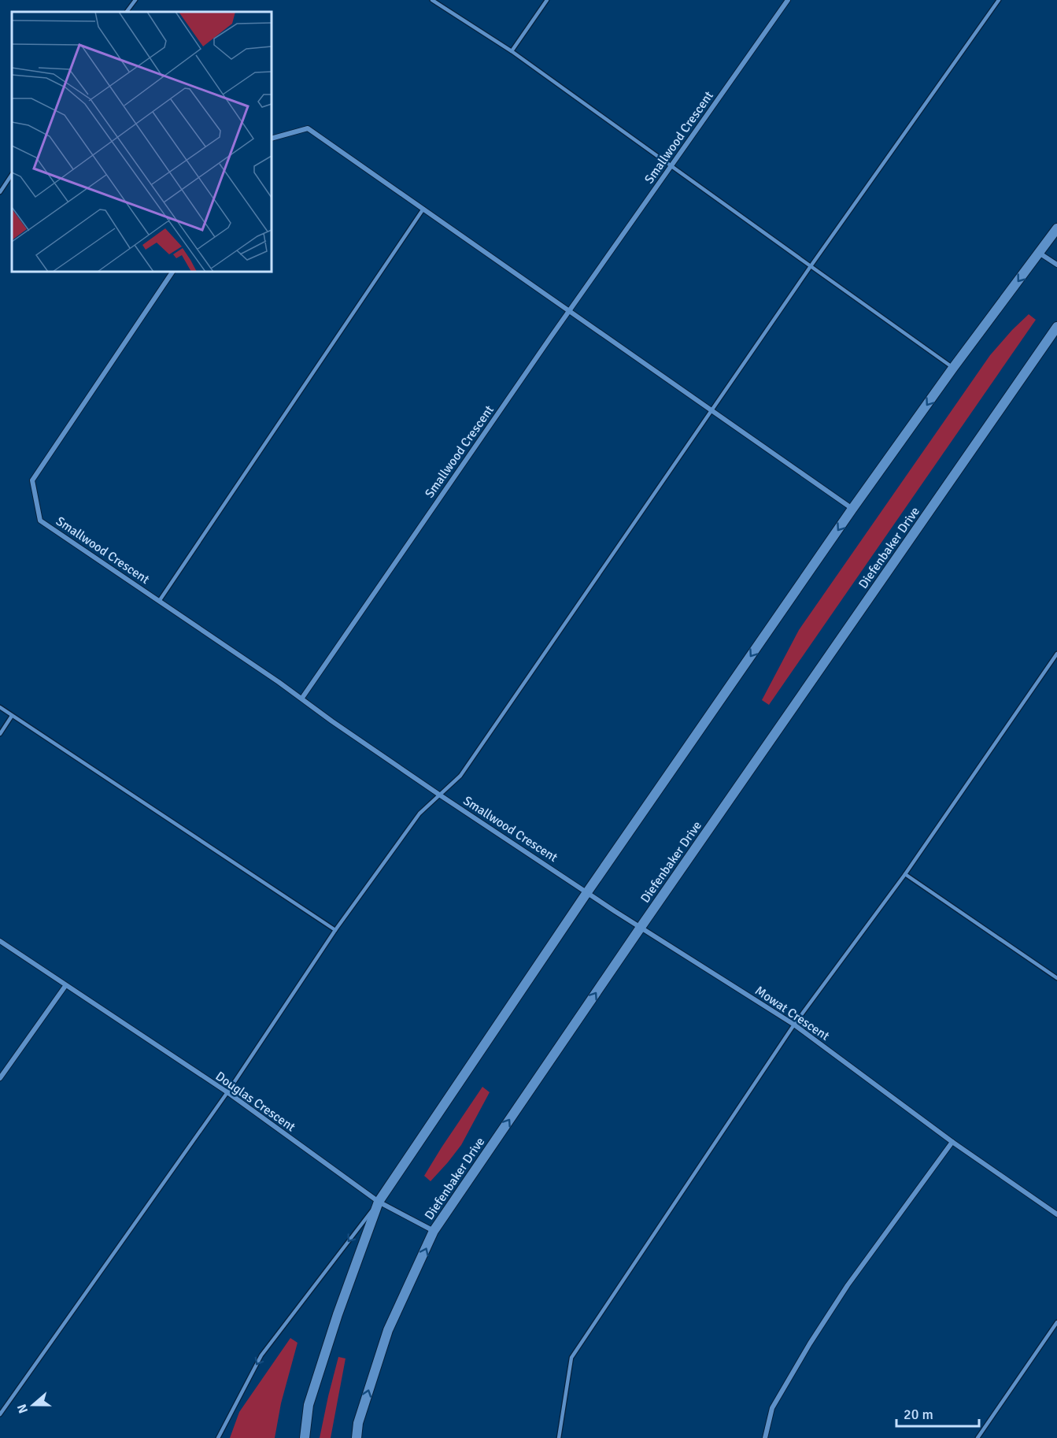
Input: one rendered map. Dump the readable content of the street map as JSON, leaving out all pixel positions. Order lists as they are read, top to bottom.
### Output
{
  "streets": {
    "street": [
      "Smallwood Crescent",
      "Diefenbaker Drive",
      "Mowat Crescent",
      "Douglas Crescent"
    ]
  },
  "crossings": [
    ["Smallwood Crescent", "Mowat Crescent"],
    ["Diefenbaker Drive", "Mowat Crescent"],
    ["Diefenbaker Drive", "Douglas Crescent"]
  ],
  "scale_bar": "20 m",
  "north": "left"
}
